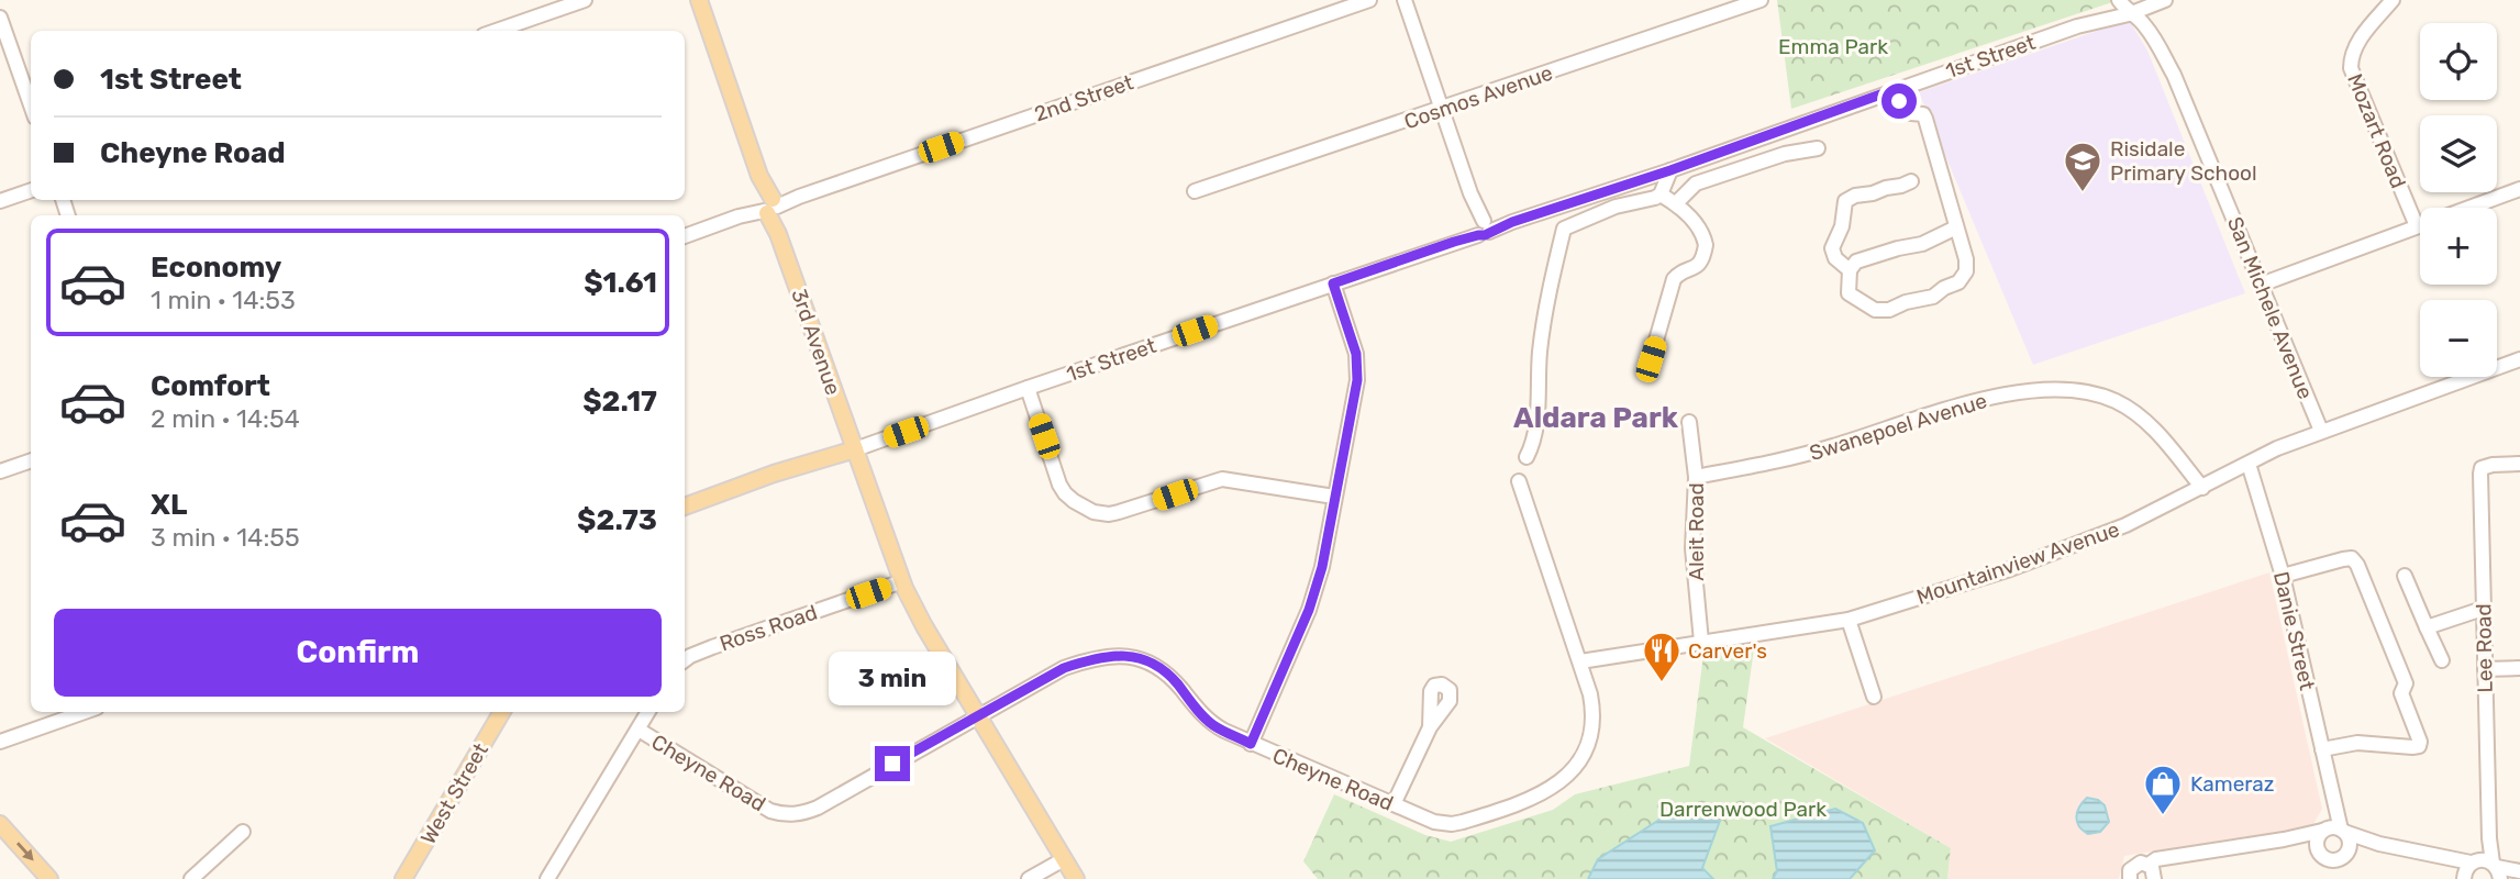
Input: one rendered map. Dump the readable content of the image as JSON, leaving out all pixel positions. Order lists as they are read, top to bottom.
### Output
{
  "streets": {
    "main road": ["3rd Avenue", "West Street"],
    "street": [
      "1st Street",
      "Cosmos Avenue",
      "2nd Street",
      "Mozart Road",
      "San Michele Avenue",
      "Swanepoel Avenue",
      "Aleit Road",
      "Mountainview Avenue",
      "Ross Road",
      "Danie Street",
      "Lee Road",
      "Cheyne Road"
    ]
  },
  "crossings": [
    ["1st Street", "San Michele Avenue"],
    ["1st Street", "3rd Avenue"],
    ["2nd Street", "3rd Avenue"],
    ["San Michele Avenue", "Mountainview Avenue"],
    ["3rd Avenue", "Ross Road"],
    ["3rd Avenue", "Cheyne Road"],
    ["Swanepoel Avenue", "Aleit Road"],
    ["Swanepoel Avenue", "Mountainview Avenue"],
    ["Aleit Road", "Mountainview Avenue"],
    ["Mountainview Avenue", "Danie Street"],
    ["Mountainview Avenue", "Cheyne Road"]
  ],
  "districts": ["Aldara Park"],
  "parks": ["Emma Park", "Darrenwood Park"],
  "places": {
    "school or university": ["Risidale Primary School"],
    "restaurant": ["Carver's"],
    "shop": ["Kameraz"]
  },
  "page": {
    "map_buttons": ["+", "−"],
    "banner": ["1st Street", "Cheyne Road"],
    "list": [
      {
        "name": "Economy",
        "note": "1 min · 14:53",
        "value": "$1.61"
      },
      {
        "name": "Comfort",
        "note": "2 min · 14:54",
        "value": "$2.17"
      },
      {
        "name": "XL",
        "note": "3 min · 14:55",
        "value": "$2.73"
      }
    ],
    "buttons": "Confirm",
    "bubble": "3 min"
  }
}
